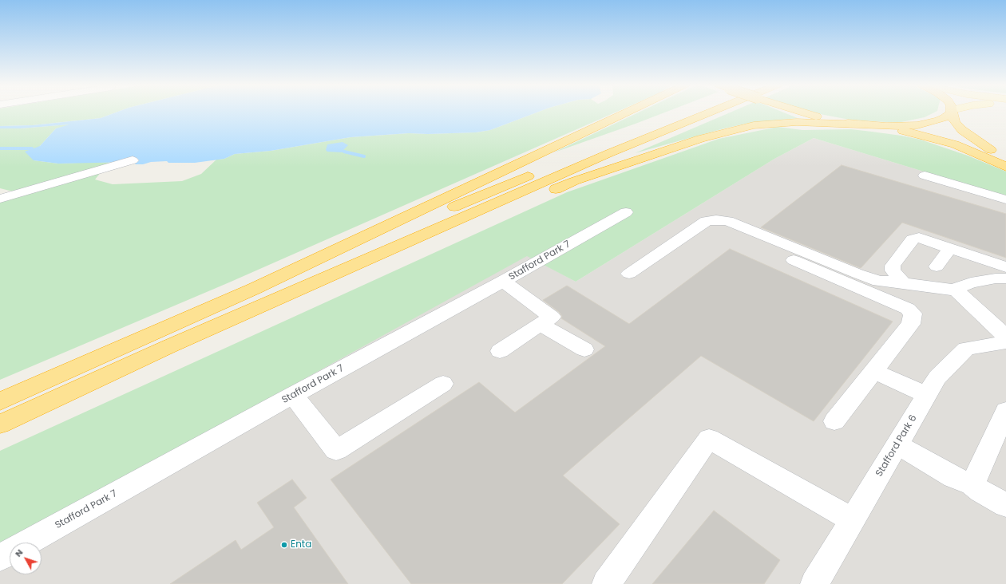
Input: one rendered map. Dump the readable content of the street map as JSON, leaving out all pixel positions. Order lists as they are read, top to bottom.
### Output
{
  "streets": {
    "street": ["Stafford Park 7", "Stafford Park 6"]
  },
  "places": ["Enta"],
  "north": "top left"
}
